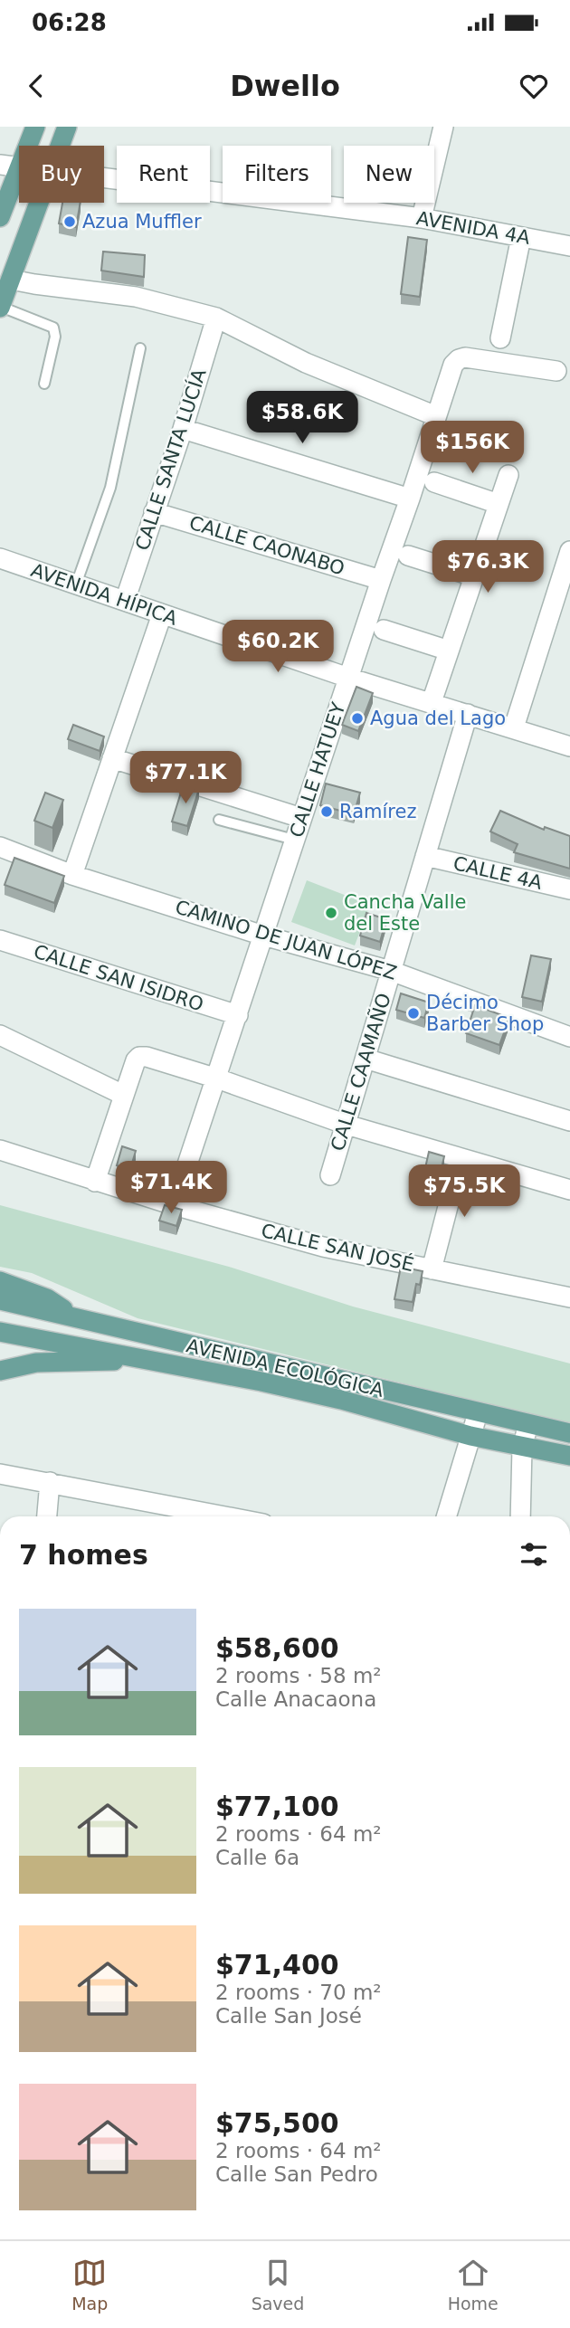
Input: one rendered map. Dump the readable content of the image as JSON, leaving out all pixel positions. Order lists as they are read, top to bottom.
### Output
{
  "streets": {
    "main road": ["AVENIDA ECOLÓGICA"],
    "street": [
      "AVENIDA 4A",
      "CALLE SANTA LUCÍA",
      "CALLE CAONABO",
      "AVENIDA HÍPICA",
      "CALLE HATUEY",
      "CALLE 4A",
      "CAMINO DE JUAN LÓPEZ",
      "CALLE SAN ISIDRO",
      "CALLE CAAMAÑO",
      "CALLE SAN JOSÉ"
    ]
  },
  "crossings": [
    ["CALLE SANTA LUCÍA", "CALLE CAONABO"],
    ["CALLE SANTA LUCÍA", "AVENIDA HÍPICA"],
    ["CALLE CAONABO", "CALLE HATUEY"],
    ["AVENIDA HÍPICA", "CALLE HATUEY"],
    ["AVENIDA HÍPICA", "CALLE CAAMAÑO"],
    ["CALLE HATUEY", "CAMINO DE JUAN LÓPEZ"],
    ["CALLE HATUEY", "CALLE SAN ISIDRO"],
    ["CALLE HATUEY", "CALLE SAN JOSÉ"],
    ["CALLE 4A", "CALLE CAAMAÑO"],
    ["CAMINO DE JUAN LÓPEZ", "CALLE CAAMAÑO"]
  ],
  "places": [
    "Azua Muffler",
    "Agua del Lago",
    "Ramírez",
    "Cancha Valle del Este",
    "Décimo Barber Shop"
  ],
  "page": {
    "status": "06:28",
    "header": "Dwello",
    "chip": [
      "Buy",
      "Rent",
      "Filters",
      "New"
    ],
    "price": [
      "$58.6K",
      "$156K",
      "$76.3K",
      "$60.2K",
      "$77.1K",
      "$71.4K",
      "$75.5K"
    ],
    "heading": "7 homes",
    "list": [
      {
        "name": "$58,600",
        "note": "2 rooms · 58 m² · Calle Anacaona"
      },
      {
        "name": "$77,100",
        "note": "2 rooms · 64 m² · Calle 6a"
      },
      {
        "name": "$71,400",
        "note": "2 rooms · 70 m² · Calle San José"
      },
      {
        "name": "$75,500",
        "note": "2 rooms · 64 m² · Calle San Pedro"
      }
    ],
    "tabs": ["Map", "Saved", "Home"]
  }
}
